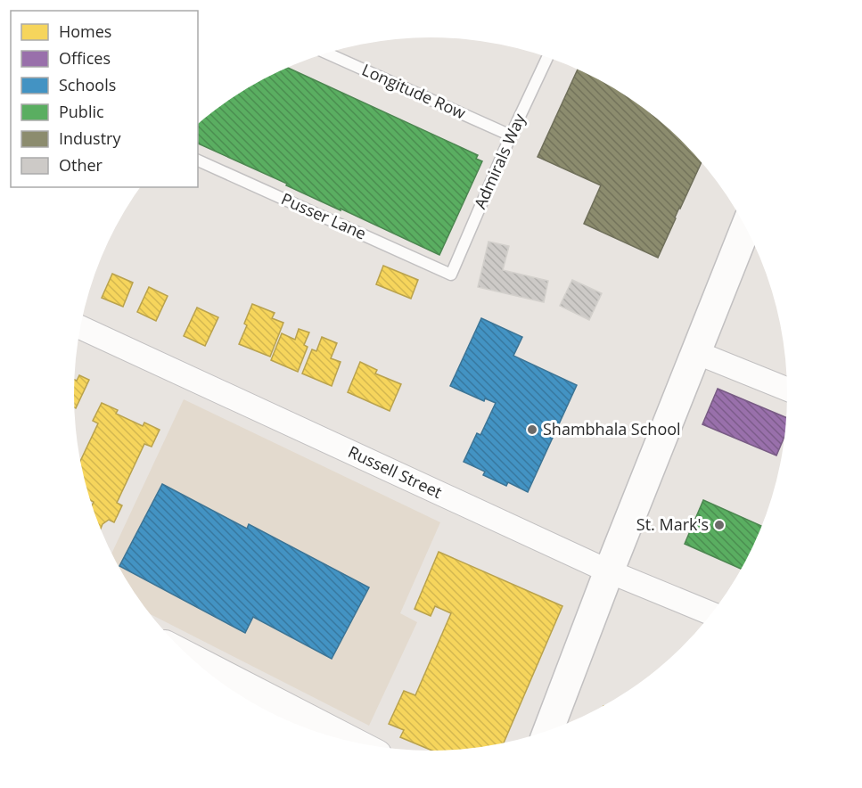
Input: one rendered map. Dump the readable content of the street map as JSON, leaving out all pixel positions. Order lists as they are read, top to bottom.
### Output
{
  "streets": {
    "street": ["Russell Street"],
    "lane": ["Longitude Row", "Admirals Way", "Pusser Lane"]
  },
  "crossings": [
    ["Longitude Row", "Admirals Way"],
    ["Admirals Way", "Pusser Lane"]
  ],
  "places": ["Shambhala School", "St. Mark's"],
  "legend": [
    "Homes",
    "Offices",
    "Schools",
    "Public",
    "Industry",
    "Other"
  ]
}
